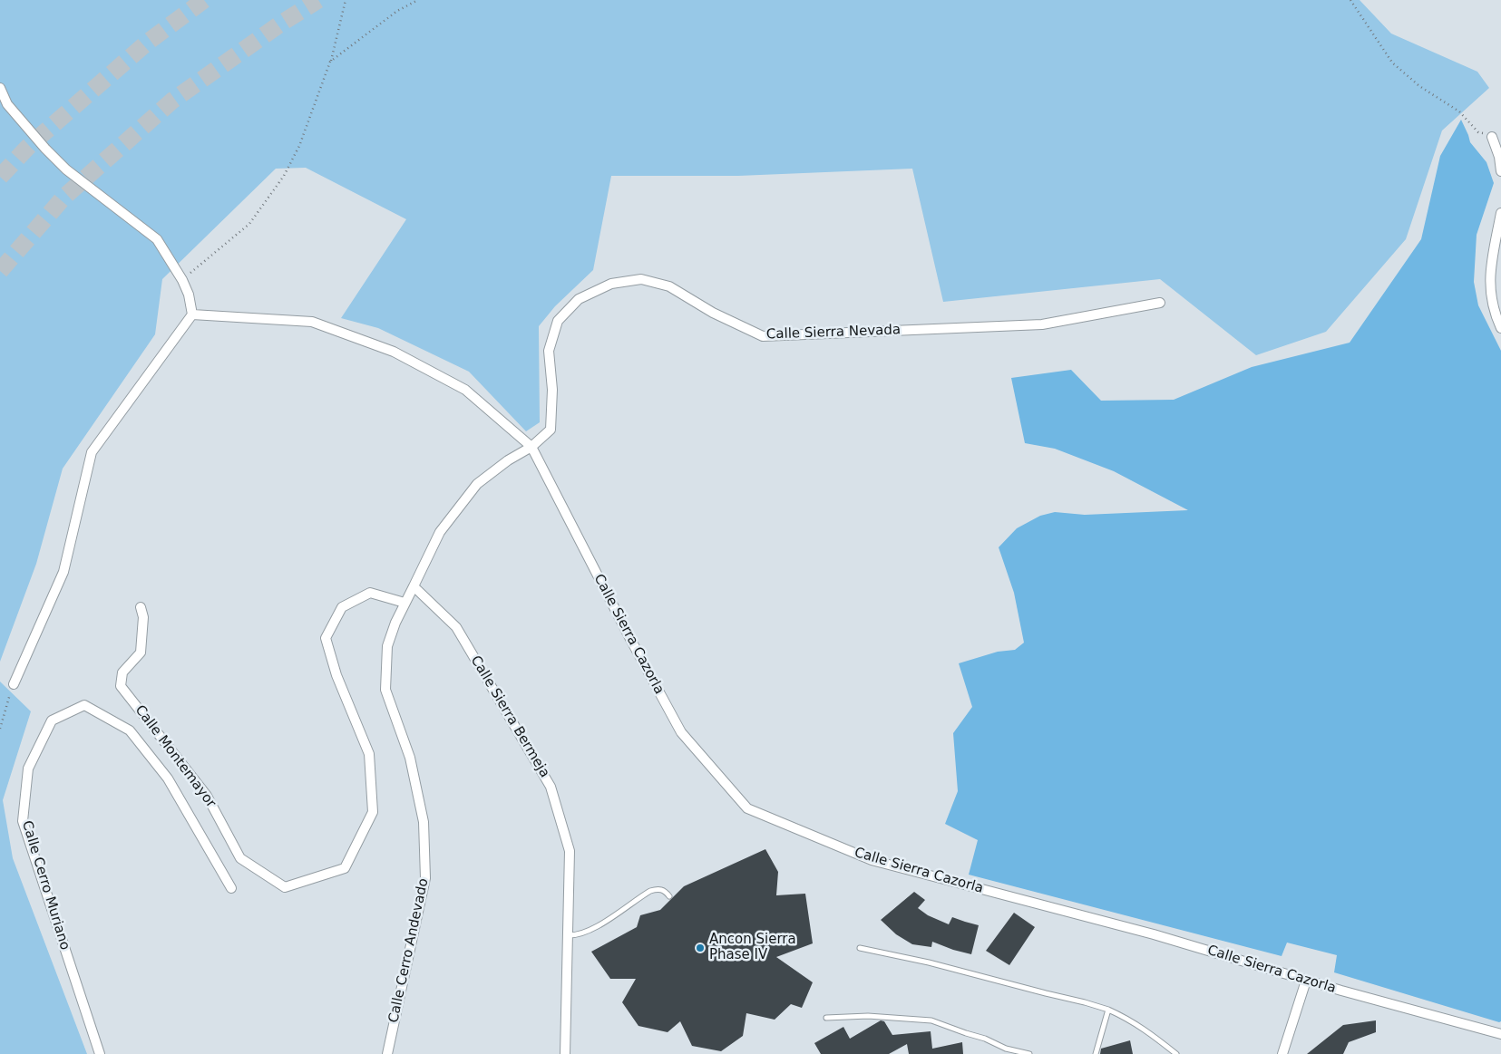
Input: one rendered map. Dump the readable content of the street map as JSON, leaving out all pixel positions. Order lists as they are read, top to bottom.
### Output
{
  "streets": {
    "street": [
      "Calle Sierra Nevada",
      "Calle Sierra Cazorla",
      "Calle Sierra Bermeja",
      "Calle Montemayor",
      "Calle Cerro Muriano",
      "Calle Cerro Andevado"
    ]
  },
  "crossings": [
    ["Calle Sierra Nevada", "Calle Sierra Cazorla"],
    ["Calle Sierra Bermeja", "Calle Cerro Andevado"],
    ["Calle Montemayor", "Calle Cerro Andevado"]
  ],
  "places": ["Ancon Sierra Phase IV"]
}
